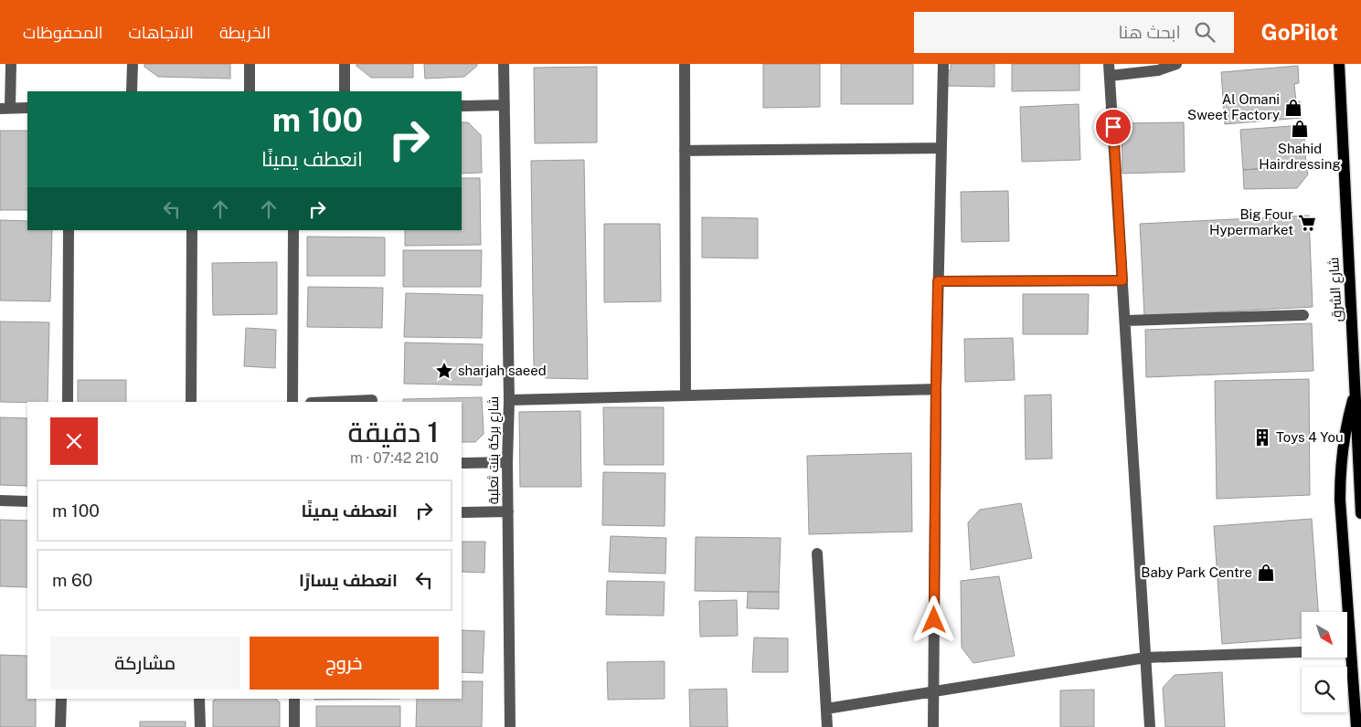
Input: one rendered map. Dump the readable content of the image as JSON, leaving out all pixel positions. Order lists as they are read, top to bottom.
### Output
{
  "streets": {
    "main road": ["شارع الشرق"],
    "street": ["شارع بركة بنت ثعلبة"]
  },
  "places": {
    "shop": ["Al Omani Sweet Factory", "Shahid Hairdressing", "Baby Park Centre"],
    "supermarket": ["Big Four Hypermarket"],
    "place": ["sharjah saeed"],
    "building": ["Toys 4 You"]
  },
  "north": "bottom right",
  "page": {
    "header": "GoPilot",
    "search": "ابحث هنا",
    "nav": ["الخريطة", "الاتجاهات", "المحفوظات"],
    "turn": ["100 m", "انعطف يمينًا"],
    "heading": ["1 دقيقة", "210 m · 07:42"],
    "list": [
      {
        "name": "انعطف يمينًا",
        "value": "100 m"
      },
      {
        "name": "انعطف يسارًا",
        "value": "60 m"
      }
    ],
    "buttons": ["خروج", "مشاركة"]
  }
}
